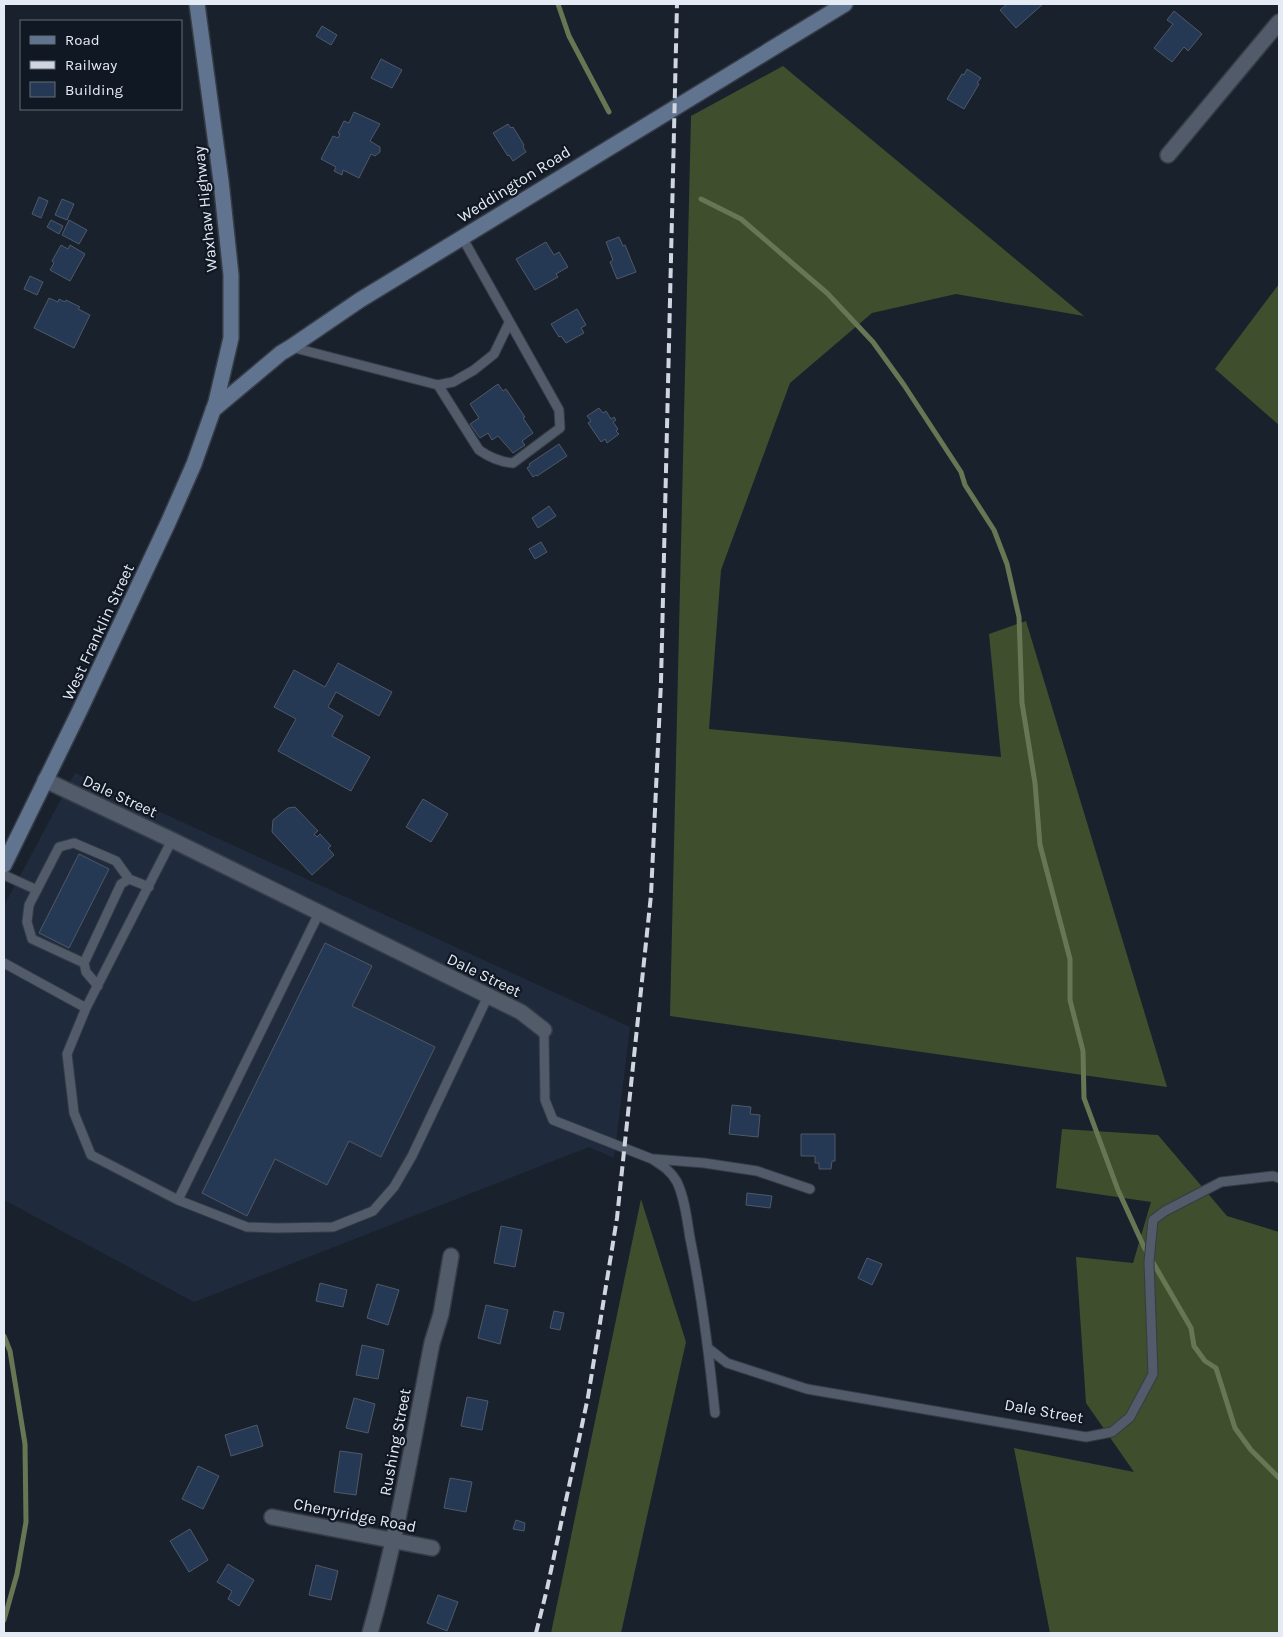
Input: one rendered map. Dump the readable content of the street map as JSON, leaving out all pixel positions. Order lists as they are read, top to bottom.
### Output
{
  "streets": {
    "main road": ["Weddington Road", "Waxhaw Highway", "West Franklin Street"],
    "street": ["Dale Street", "Rushing Street", "Cherryridge Road"]
  },
  "crossings": [
    ["Weddington Road", "Waxhaw Highway"],
    ["Weddington Road", "West Franklin Street"],
    ["Waxhaw Highway", "West Franklin Street"],
    ["West Franklin Street", "Dale Street"],
    ["Rushing Street", "Cherryridge Road"]
  ],
  "legend": ["Road", "Railway", "Building"]
}
